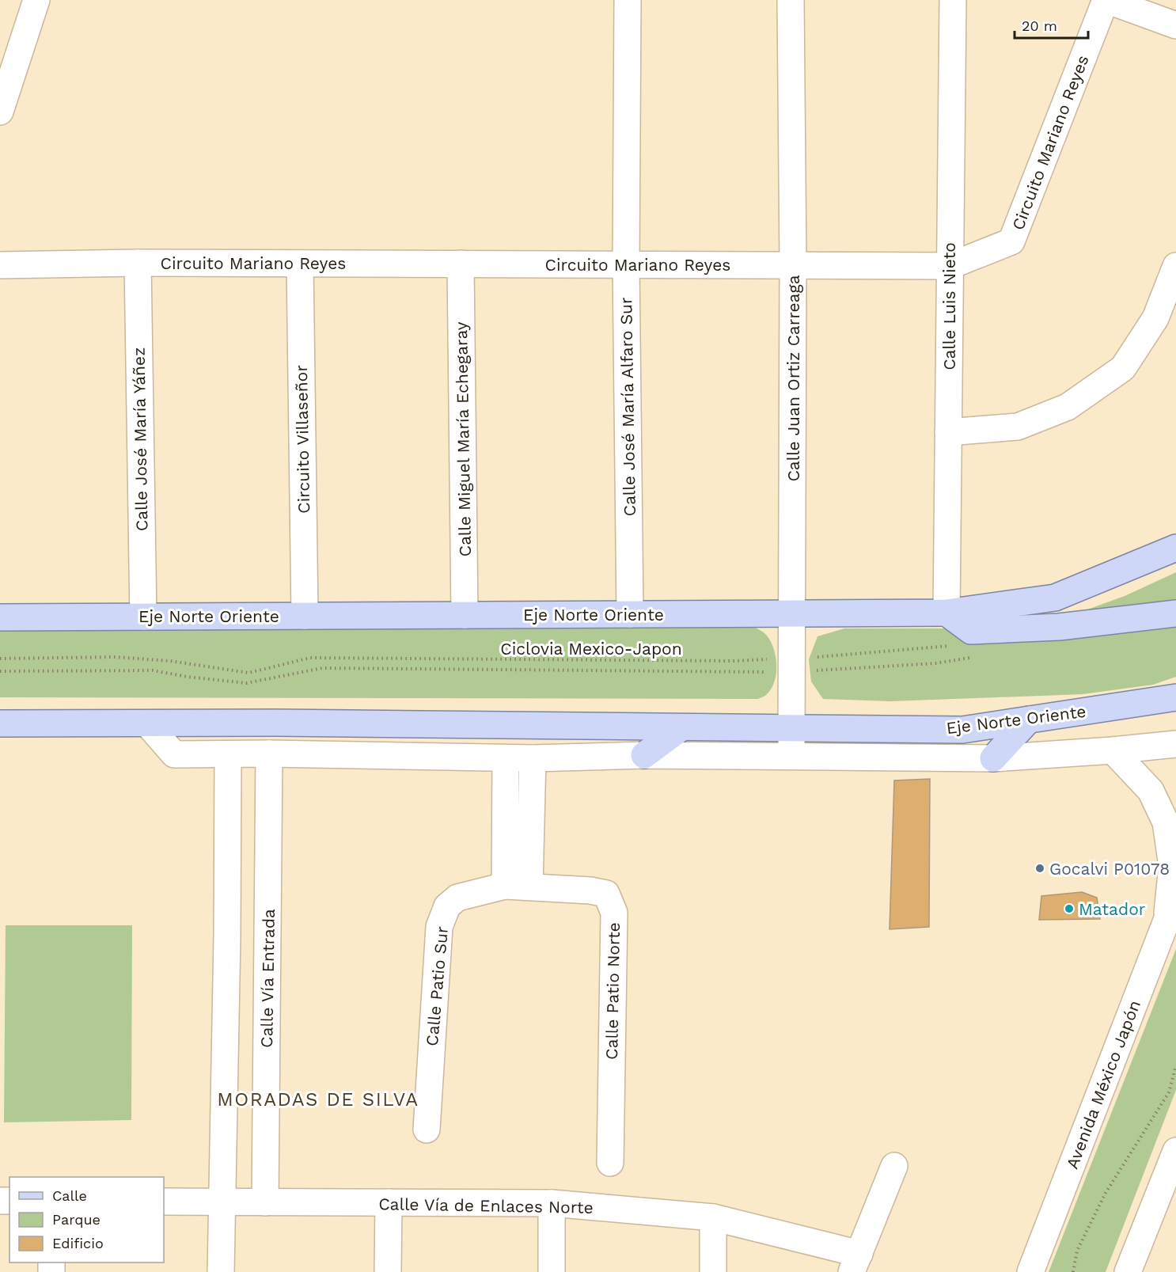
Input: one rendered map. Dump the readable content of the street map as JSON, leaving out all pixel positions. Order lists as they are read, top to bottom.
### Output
{
  "streets": {
    "main road": ["Eje Norte Oriente"],
    "street": [
      "Circuito Mariano Reyes",
      "Calle Luis Nieto",
      "Calle Juan Ortiz Carreaga",
      "Calle José María Alfaro Sur",
      "Calle José María Yáñez",
      "Circuito Villaseñor",
      "Calle Miguel María Echegaray",
      "Calle Vía Entrada",
      "Calle Patio Sur",
      "Calle Patio Norte",
      "Avenida México Japón",
      "Calle Vía de Enlaces Norte"
    ],
    "path": ["Ciclovia Mexico-Japon"]
  },
  "crossings": [
    ["Circuito Mariano Reyes", "Calle Luis Nieto"],
    ["Circuito Mariano Reyes", "Calle Juan Ortiz Carreaga"],
    ["Circuito Mariano Reyes", "Calle José María Alfaro Sur"],
    ["Circuito Mariano Reyes", "Calle José María Yáñez"],
    ["Circuito Mariano Reyes", "Circuito Villaseñor"],
    ["Circuito Mariano Reyes", "Calle Miguel María Echegaray"],
    ["Calle Luis Nieto", "Eje Norte Oriente"],
    ["Calle Juan Ortiz Carreaga", "Eje Norte Oriente"],
    ["Calle Juan Ortiz Carreaga", "Ciclovia Mexico-Japon"],
    ["Calle José María Alfaro Sur", "Eje Norte Oriente"],
    ["Calle José María Yáñez", "Eje Norte Oriente"],
    ["Circuito Villaseñor", "Eje Norte Oriente"],
    ["Calle Miguel María Echegaray", "Eje Norte Oriente"],
    ["Calle Vía Entrada", "Calle Vía de Enlaces Norte"],
    ["Calle Patio Sur", "Calle Patio Norte"]
  ],
  "districts": ["MORADAS DE SILVA"],
  "places": ["Gocalvi P01078", "Matador"],
  "legend": ["Calle", "Parque", "Edificio"],
  "scale_bar": "20 m"
}
